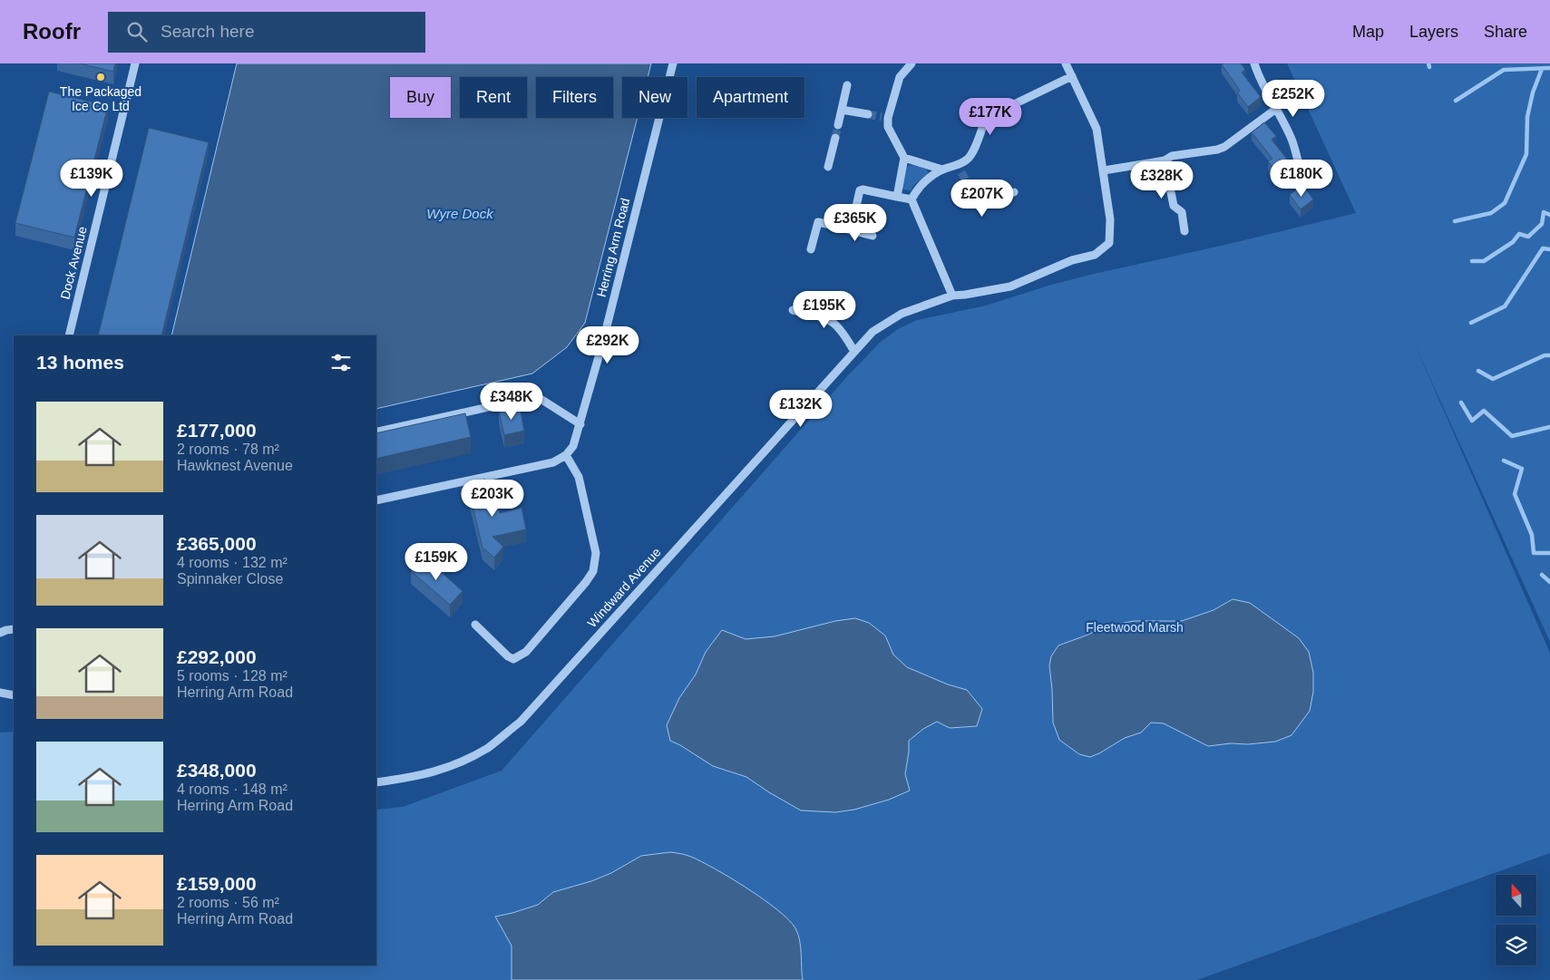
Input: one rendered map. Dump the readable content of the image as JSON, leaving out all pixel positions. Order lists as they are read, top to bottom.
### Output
{
  "streets": {
    "street": ["Herring Arm Road", "Dock Avenue", "Windward Avenue"]
  },
  "water": ["Wyre Dock"],
  "parks": ["Fleetwood Marsh"],
  "places": ["The Packaged Ice Co Ltd"],
  "north": "top",
  "page": {
    "header": "Roofr",
    "search": "Search here",
    "nav": ["Map", "Layers", "Share"],
    "chip": [
      "Buy",
      "Rent",
      "Filters",
      "New",
      "Apartment"
    ],
    "price": [
      "£252K",
      "£177K",
      "£139K",
      "£180K",
      "£328K",
      "£207K",
      "£365K",
      "£195K",
      "£292K",
      "£348K",
      "£132K",
      "£203K",
      "£159K"
    ],
    "heading": "13 homes",
    "list": [
      {
        "name": "£177,000",
        "note": "2 rooms · 78 m² · Hawknest Avenue"
      },
      {
        "name": "£365,000",
        "note": "4 rooms · 132 m² · Spinnaker Close"
      },
      {
        "name": "£292,000",
        "note": "5 rooms · 128 m² · Herring Arm Road"
      },
      {
        "name": "£348,000",
        "note": "4 rooms · 148 m² · Herring Arm Road"
      },
      {
        "name": "£159,000",
        "note": "2 rooms · 56 m² · Herring Arm Road"
      }
    ]
  }
}
